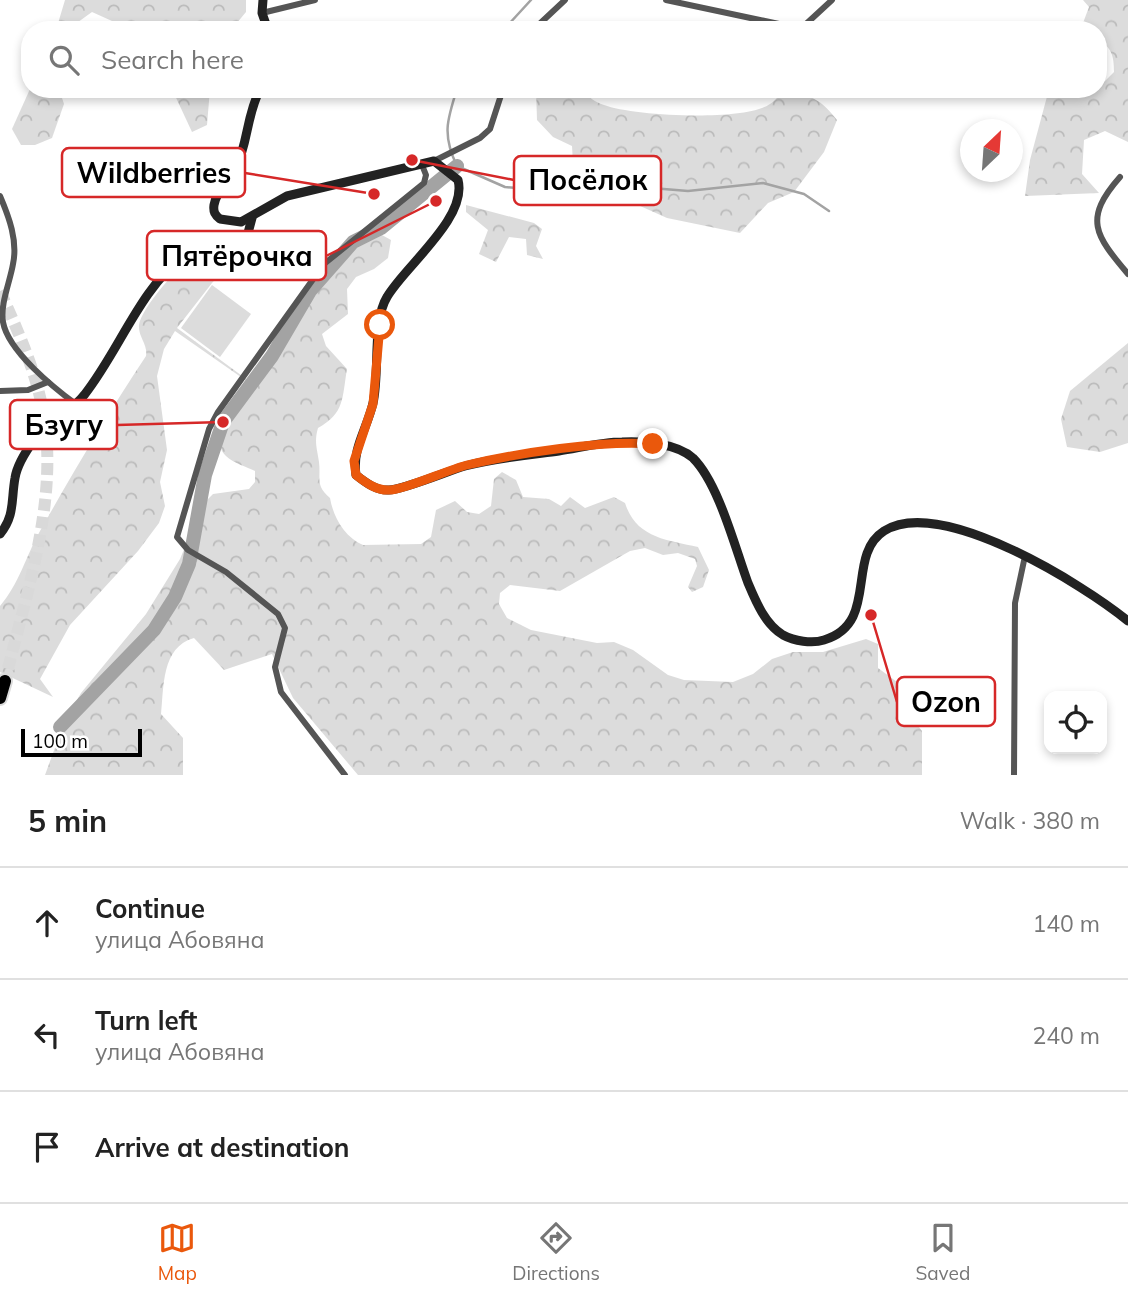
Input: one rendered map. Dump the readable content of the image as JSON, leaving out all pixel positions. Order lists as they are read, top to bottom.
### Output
{
  "places": [
    "Посёлок",
    "Wildberries",
    "Пятёрочка",
    "Бзугу",
    "Ozon"
  ],
  "scale_bar": "100 m",
  "north": "top right",
  "page": {
    "search": "Search here",
    "scale": "100 m",
    "heading": ["5 min", "Walk · 380 m"],
    "list": [
      ["Continue", "улица Абовяна", "140 m"],
      ["Turn left", "улица Абовяна", "240 m"],
      "Arrive at destination"
    ],
    "nav": ["Map", "Directions", "Saved"]
  }
}
